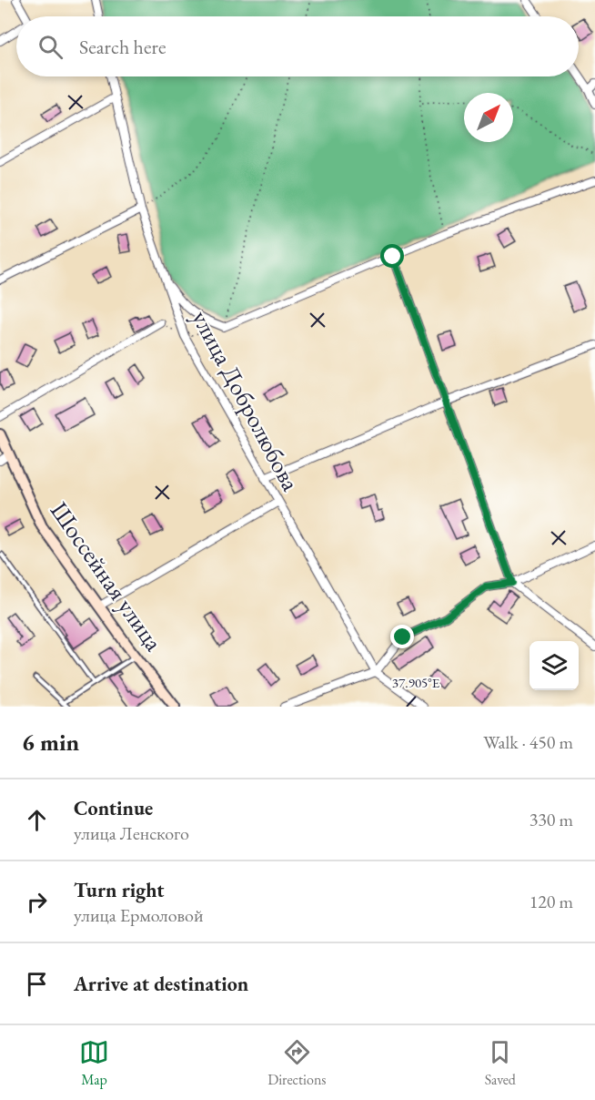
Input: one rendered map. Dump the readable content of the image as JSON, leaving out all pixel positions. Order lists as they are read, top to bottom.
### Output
{
  "streets": {
    "main road": ["Шоссейная улица"],
    "street": ["улица Добролюбова"]
  },
  "north": "top right",
  "page": {
    "search": "Search here",
    "heading": ["6 min", "Walk · 450 m"],
    "list": [
      ["Continue", "улица Ленского", "330 m"],
      ["Turn right", "улица Ермоловой", "120 m"],
      "Arrive at destination"
    ],
    "nav": ["Map", "Directions", "Saved"]
  },
  "coordinates": ["37.905°E"]
}
